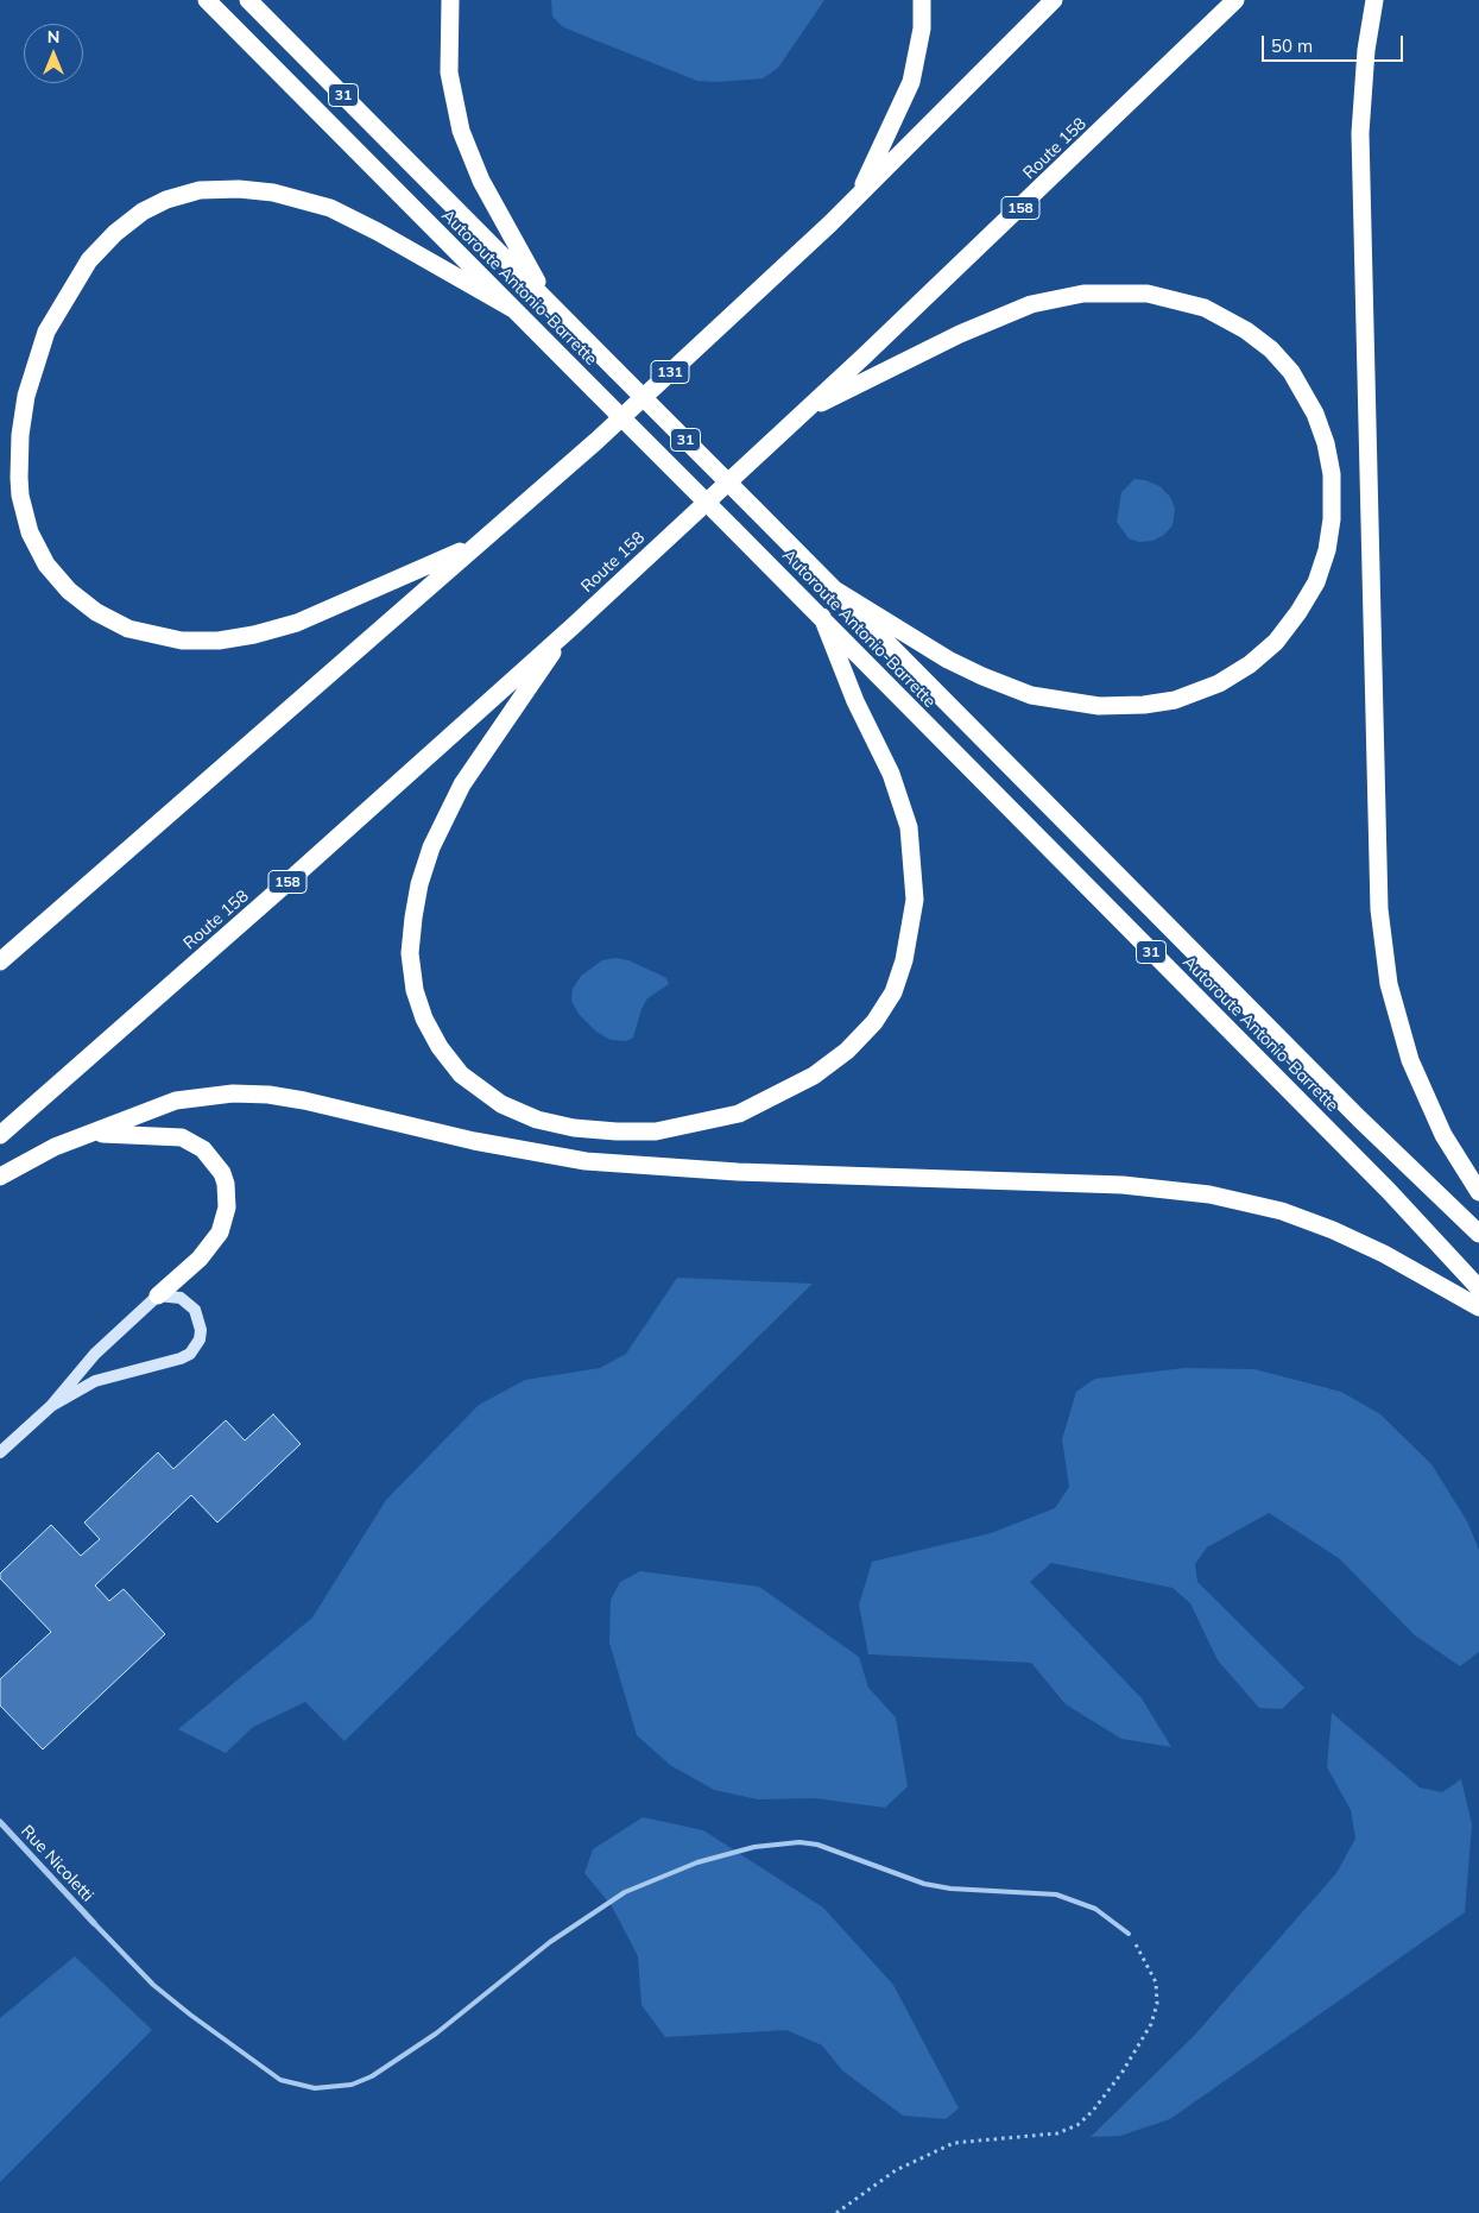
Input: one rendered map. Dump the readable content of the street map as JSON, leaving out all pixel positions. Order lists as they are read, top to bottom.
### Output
{
  "streets": {
    "highway": [
      "31",
      "Route 158",
      "158",
      "Autoroute Antonio-Barrette",
      "131"
    ],
    "street": ["Rue Nicoletti"]
  },
  "scale_bar": "50 m",
  "north": "top"
}
